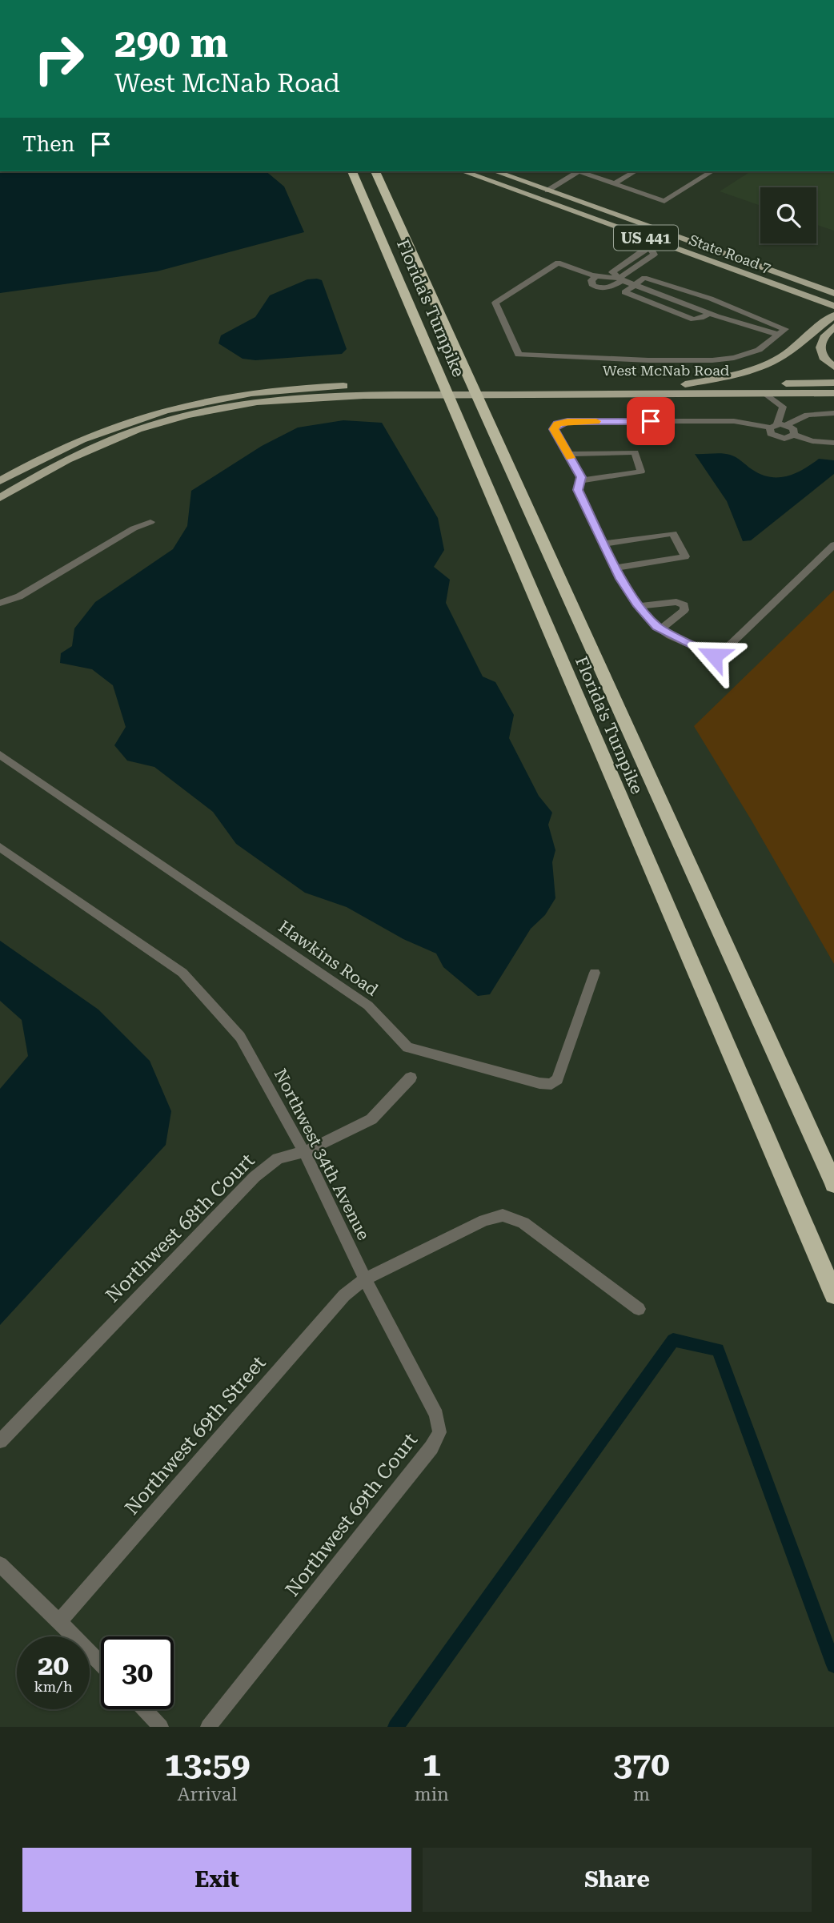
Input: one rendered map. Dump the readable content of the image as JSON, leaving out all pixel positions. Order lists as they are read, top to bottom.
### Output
{
  "streets": {
    "highway": ["Florida's Turnpike"],
    "main road": ["US 441", "State Road 7", "West McNab Road"],
    "street": [
      "Hawkins Road",
      "Northwest 34th Avenue",
      "Northwest 68th Court",
      "Northwest 69th Street",
      "Northwest 69th Court"
    ]
  },
  "crossings": [
    ["Northwest 34th Avenue", "Northwest 68th Court"],
    ["Northwest 34th Avenue", "Northwest 69th Street"],
    ["Northwest 34th Avenue", "Northwest 69th Court"],
    ["Northwest 69th Street", "Northwest 69th Court"]
  ],
  "page": {
    "turn": ["290 m", "West McNab Road"],
    "then": "Then",
    "speed": "20 km/h",
    "limit": "30",
    "eta": [
      "13:59",
      "Arrival",
      "1",
      "min",
      "370",
      "m"
    ],
    "buttons": ["Exit", "Share"]
  }
}
